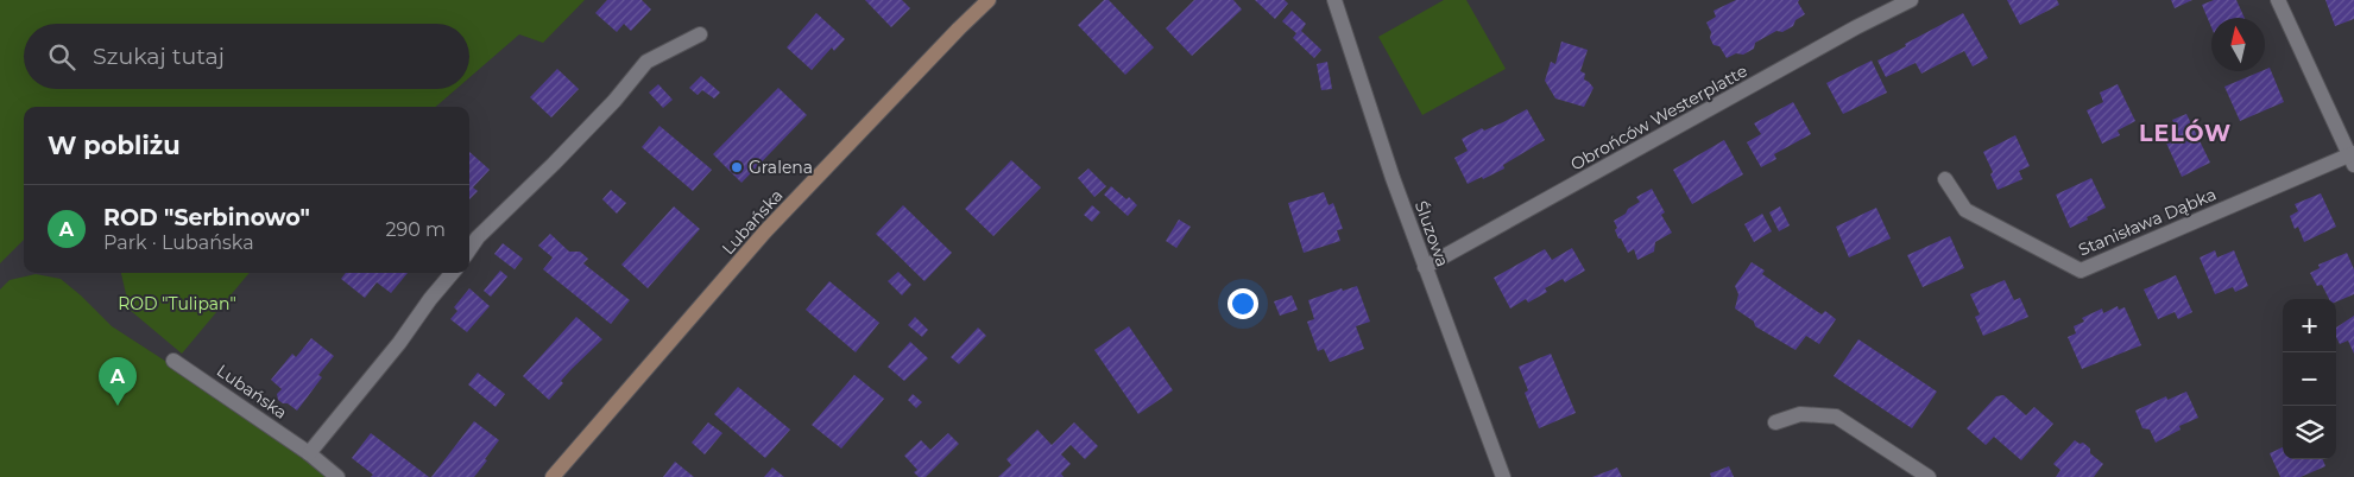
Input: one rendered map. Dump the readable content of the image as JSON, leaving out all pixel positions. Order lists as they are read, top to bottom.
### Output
{
  "streets": {
    "street": [
      "Obrońców Westerplatte",
      "Lubańska",
      "Stanisława Dąbka",
      "Śluzowa"
    ]
  },
  "crossings": [
    ["Obrońców Westerplatte", "Śluzowa"]
  ],
  "districts": ["LELÓW"],
  "parks": ["ROD \"Tulipan\""],
  "places": ["Gralena"],
  "north": "top",
  "page": {
    "search": "Szukaj tutaj",
    "heading": "W pobliżu",
    "list": [
      {
        "mark": "A",
        "name": "ROD \"Serbinowo\"",
        "note": "Park · Lubańska",
        "value": "290 m"
      }
    ],
    "map_buttons": ["+", "−"],
    "pins": "A"
  }
}
